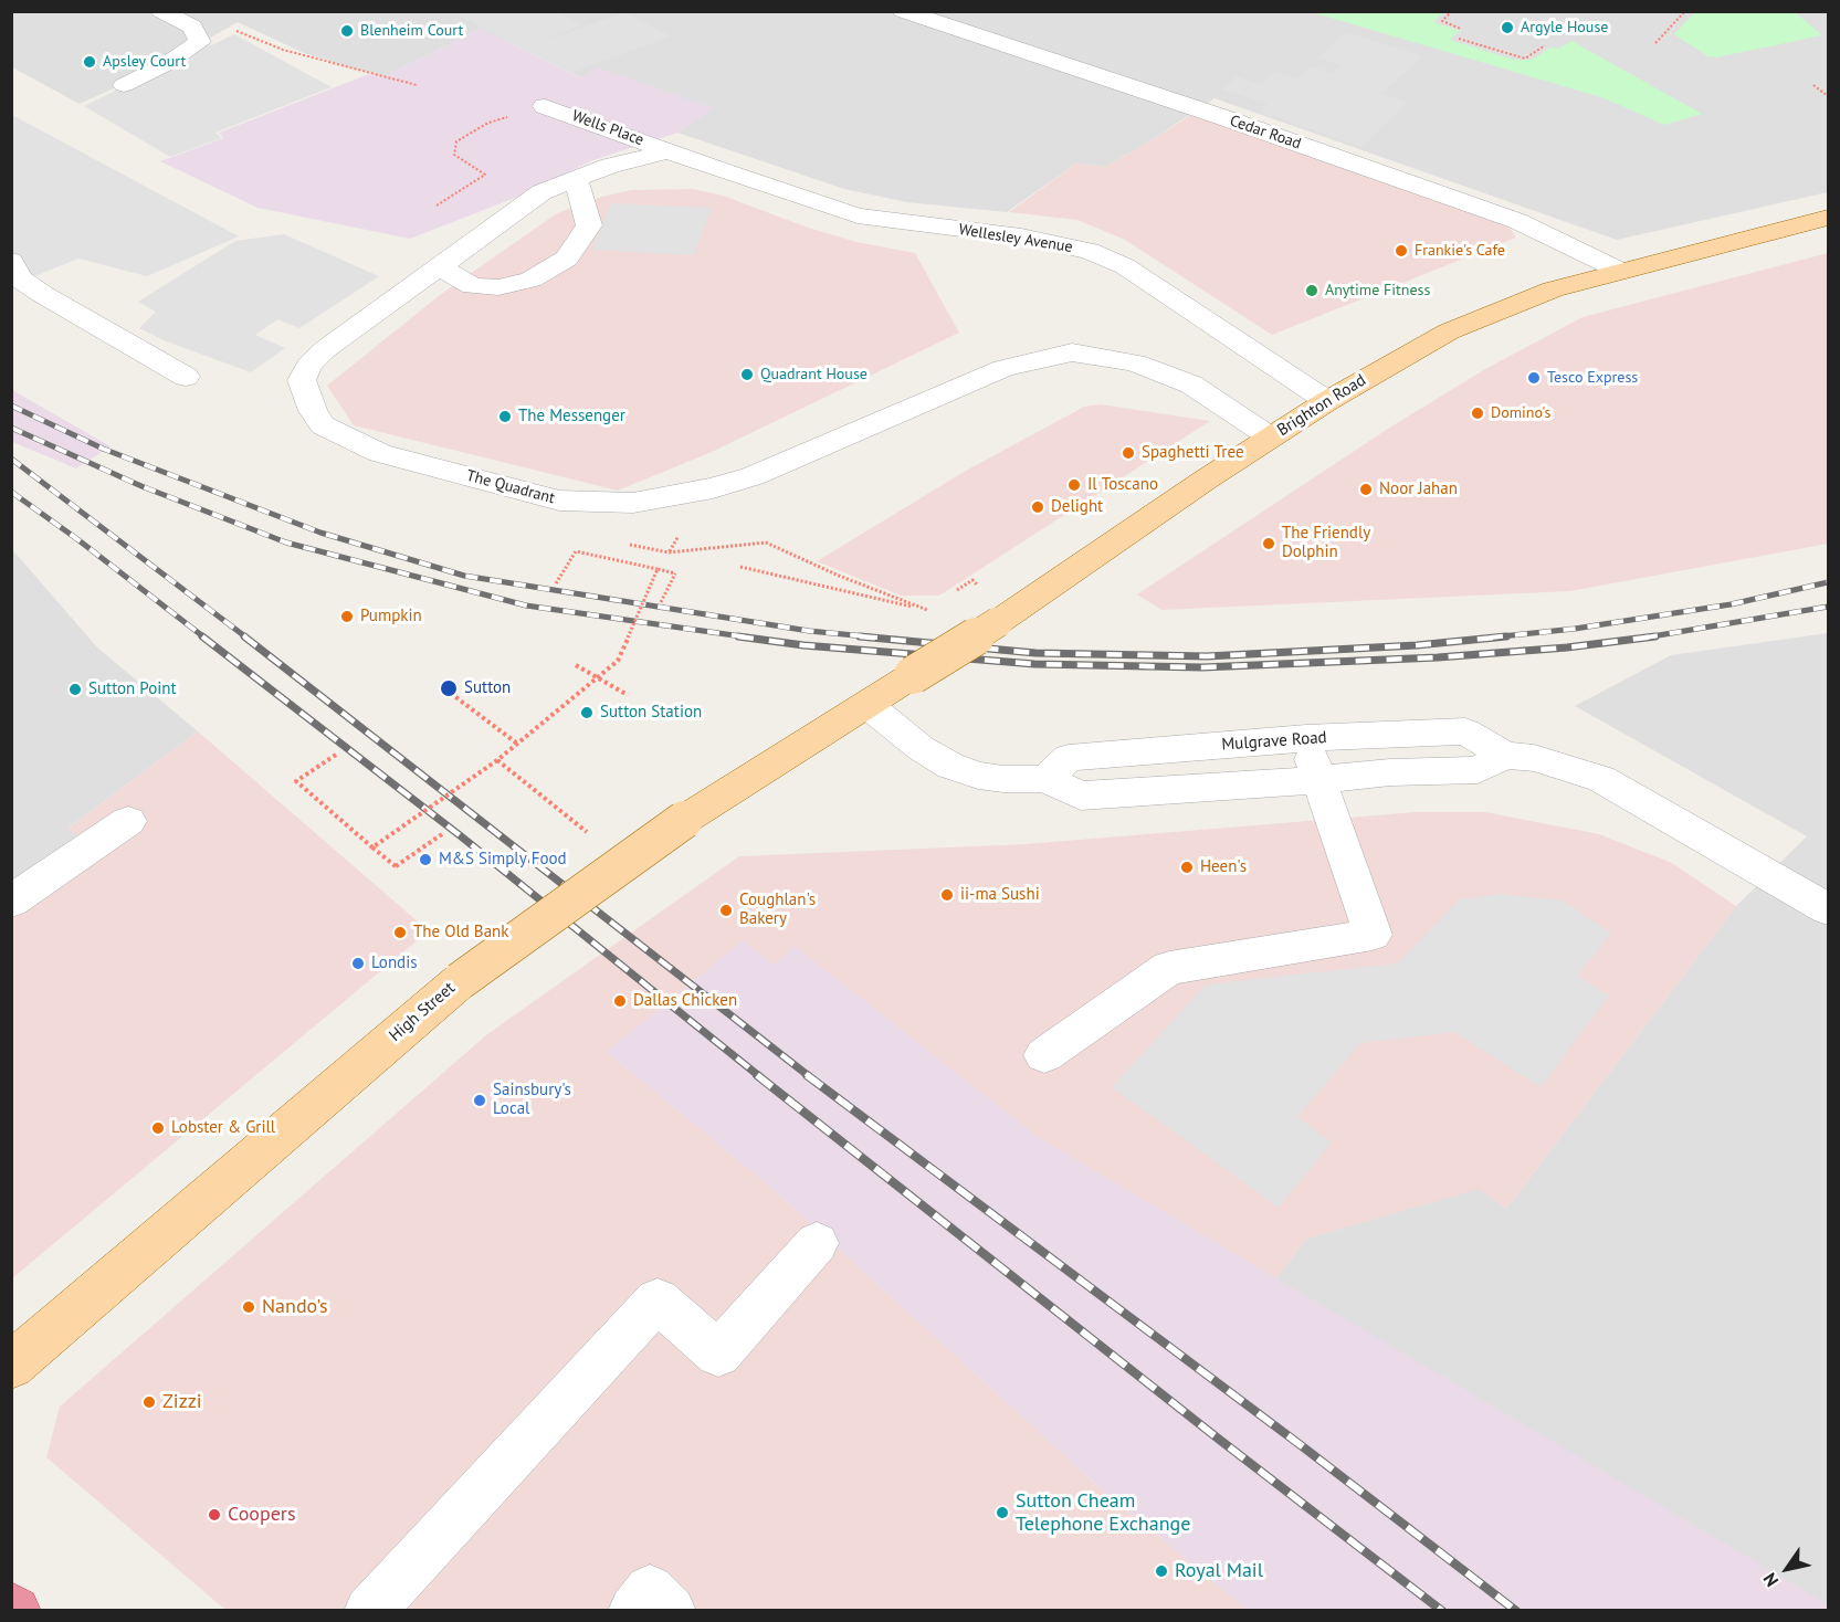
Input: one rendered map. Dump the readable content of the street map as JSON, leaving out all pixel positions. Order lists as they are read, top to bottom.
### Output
{
  "streets": {
    "main road": ["Brighton Road", "High Street"],
    "street": [
      "Wells Place",
      "Cedar Road",
      "Wellesley Avenue",
      "The Quadrant",
      "Mulgrave Road"
    ]
  },
  "crossings": [
    ["Wells Place", "Wellesley Avenue"],
    ["Wells Place", "The Quadrant"],
    ["Cedar Road", "Brighton Road"],
    ["Wellesley Avenue", "Brighton Road"],
    ["Wellesley Avenue", "The Quadrant"],
    ["Brighton Road", "The Quadrant"],
    ["Brighton Road", "High Street"]
  ],
  "places": [
    "Argyle House",
    "Blenheim Court",
    "Apsley Court",
    "Frankie's Cafe",
    "Anytime Fitness",
    "Quadrant House",
    "Tesco Express",
    "Domino's",
    "The Messenger",
    "Spaghetti Tree",
    "Il Toscano",
    "Noor Jahan",
    "Delight",
    "The Friendly Dolphin",
    "Pumpkin",
    "Sutton",
    "Sutton Point",
    "Sutton Station",
    "M&S Simply Food",
    "Heen's",
    "ii-ma Sushi",
    "Coughlan's Bakery",
    "The Old Bank",
    "Londis",
    "Dallas Chicken",
    "Sainsbury's Local",
    "Lobster & Grill",
    "Nando's",
    "Zizzi",
    "Sutton Cheam Telephone Exchange",
    "Coopers",
    "Royal Mail"
  ],
  "north": "bottom left"
}
